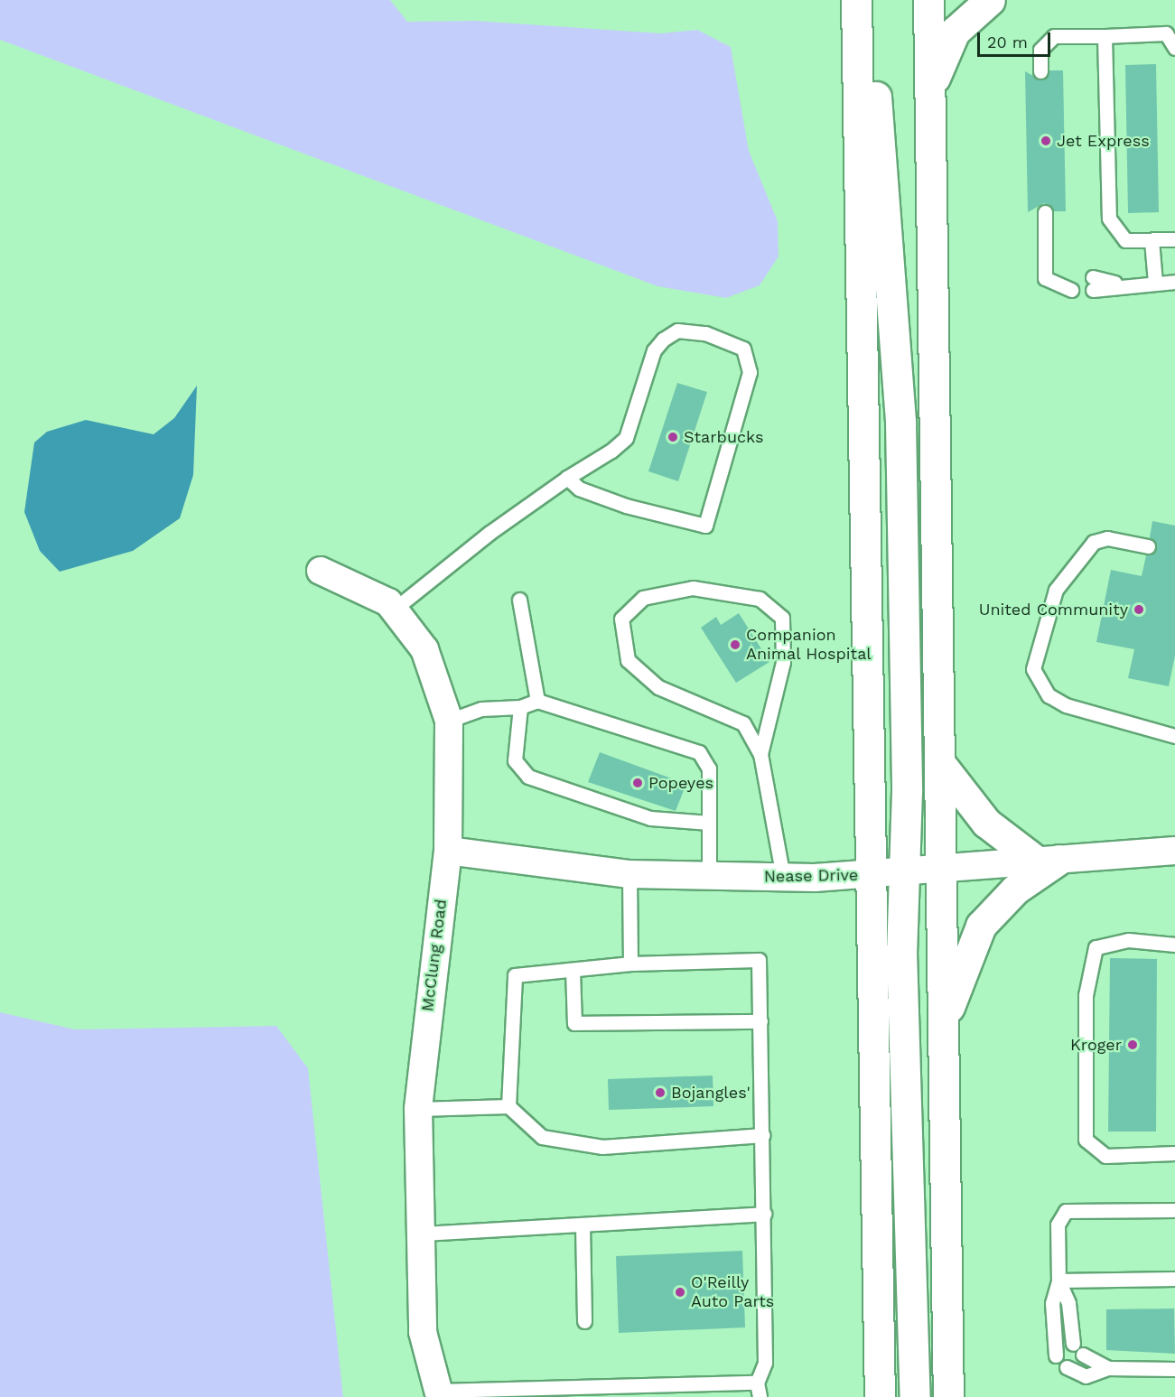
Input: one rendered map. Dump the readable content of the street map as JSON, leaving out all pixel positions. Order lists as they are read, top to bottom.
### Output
{
  "streets": {
    "street": ["Nease Drive", "McClung Road"]
  },
  "crossings": [
    ["Nease Drive", "McClung Road"]
  ],
  "places": [
    "Jet Express",
    "Starbucks",
    "United Community",
    "Companion Animal Hospital",
    "Popeyes",
    "Kroger",
    "Bojangles'",
    "O'Reilly Auto Parts"
  ],
  "scale_bar": "20 m"
}
